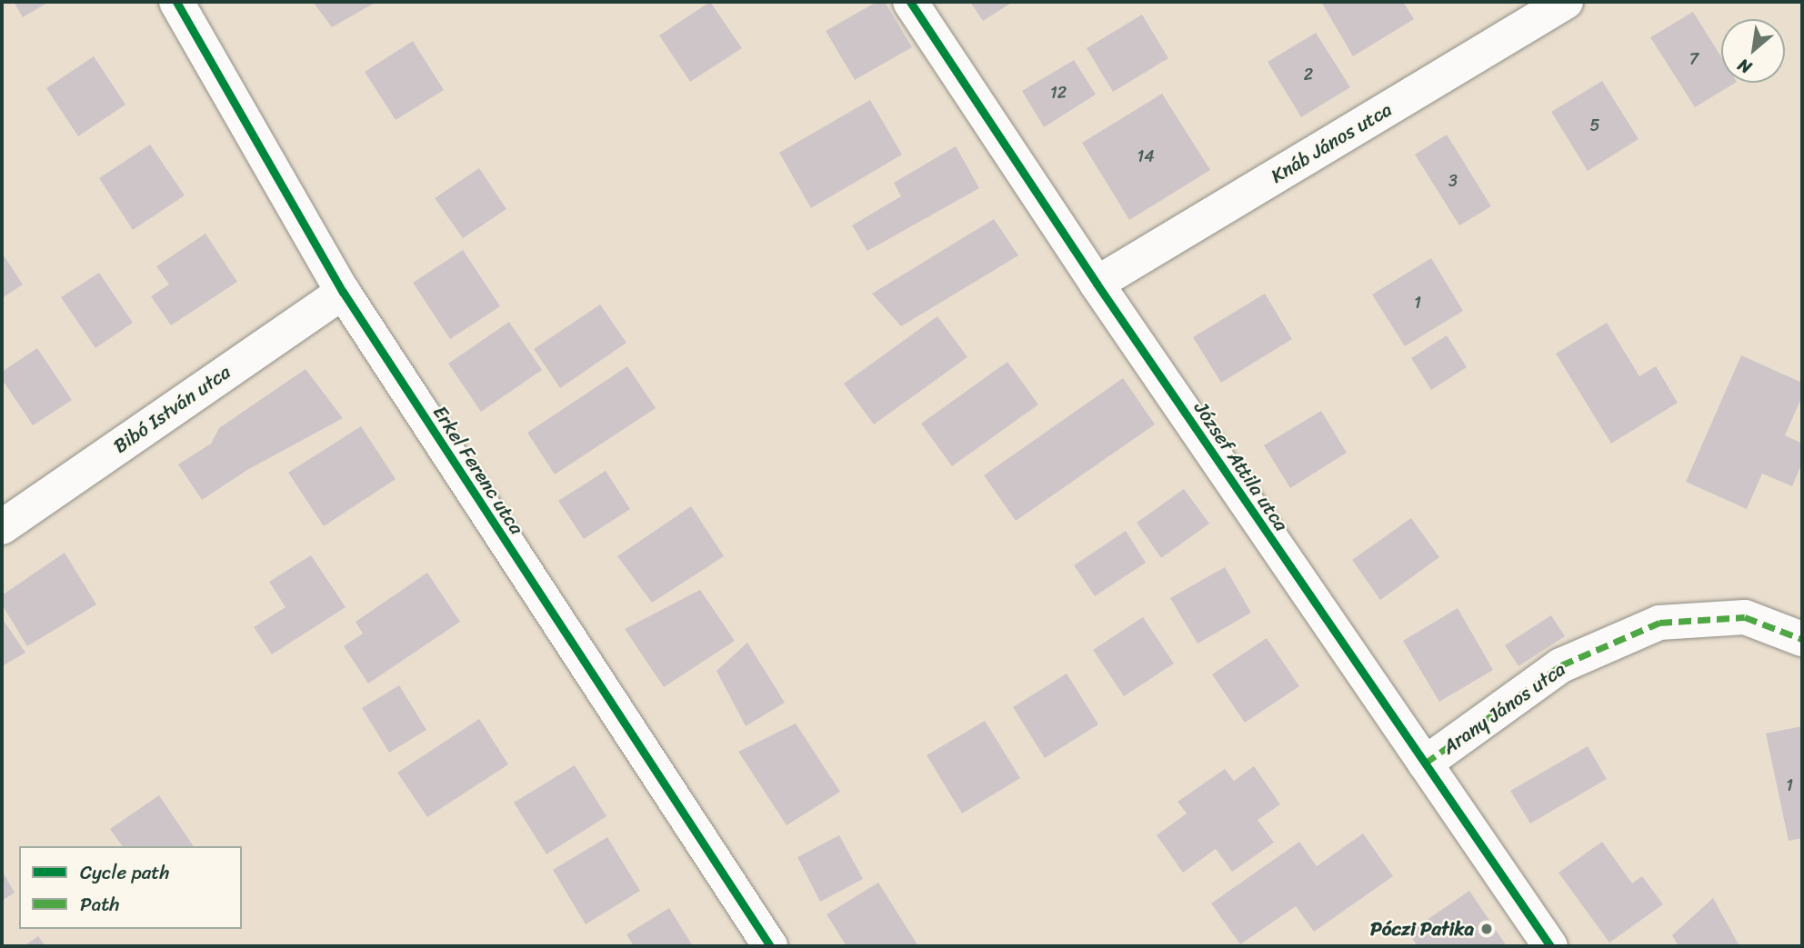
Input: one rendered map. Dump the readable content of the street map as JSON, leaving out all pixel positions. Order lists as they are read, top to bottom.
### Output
{
  "streets": {
    "street": [
      "Knáb János utca",
      "Bibó István utca",
      "József Attila utca",
      "Erkel Ferenc utca",
      "Arany János utca"
    ]
  },
  "crossings": [
    ["Knáb János utca", "József Attila utca"],
    ["Bibó István utca", "Erkel Ferenc utca"],
    ["József Attila utca", "Arany János utca"]
  ],
  "places": ["Póczi Patika"],
  "house_numbers": [
    "7",
    "2",
    "12",
    "5",
    "14",
    "3",
    "1",
    "1"
  ],
  "legend": ["Cycle path", "Path"],
  "north": "bottom left"
}
